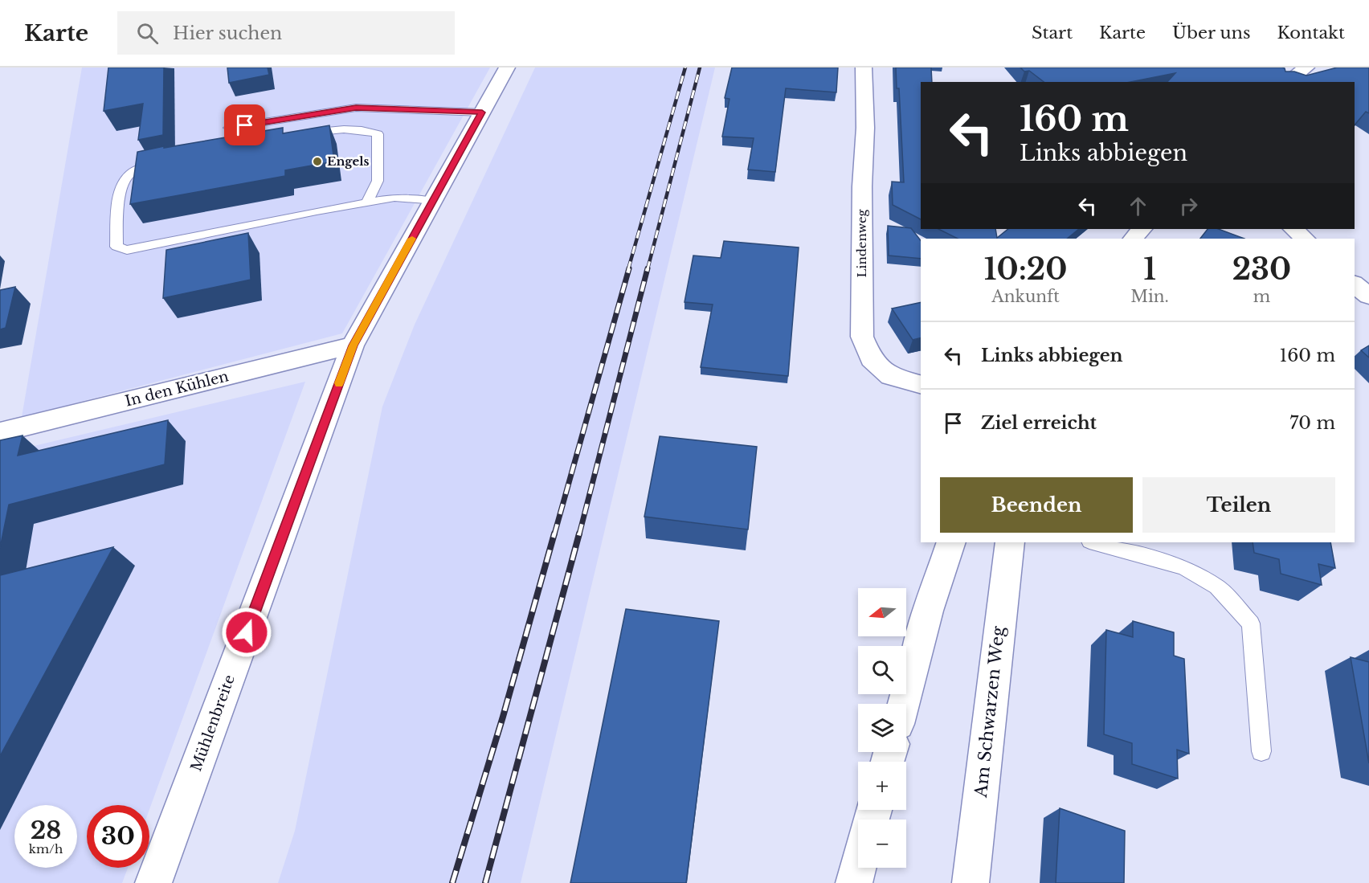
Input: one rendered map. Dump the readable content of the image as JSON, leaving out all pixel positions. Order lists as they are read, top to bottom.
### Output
{
  "streets": {
    "street": [
      "Lindenweg",
      "In den Kühlen",
      "Am Schwarzen Weg",
      "Mühlenbreite"
    ]
  },
  "crossings": [
    ["In den Kühlen", "Mühlenbreite"]
  ],
  "places": ["Engels"],
  "north": "left",
  "page": {
    "header": "Karte",
    "search": "Hier suchen",
    "nav": [
      "Start",
      "Karte",
      "Über uns",
      "Kontakt"
    ],
    "turn": ["160 m", "Links abbiegen"],
    "eta": [
      "10:20",
      "Ankunft",
      "1",
      "Min.",
      "230",
      "m"
    ],
    "list": [
      {
        "name": "Links abbiegen",
        "value": "160 m"
      },
      {
        "name": "Ziel erreicht",
        "value": "70 m"
      }
    ],
    "buttons": ["Beenden", "Teilen"],
    "map_buttons": ["+", "−"],
    "speed": "28 km/h",
    "limit": "30"
  }
}
